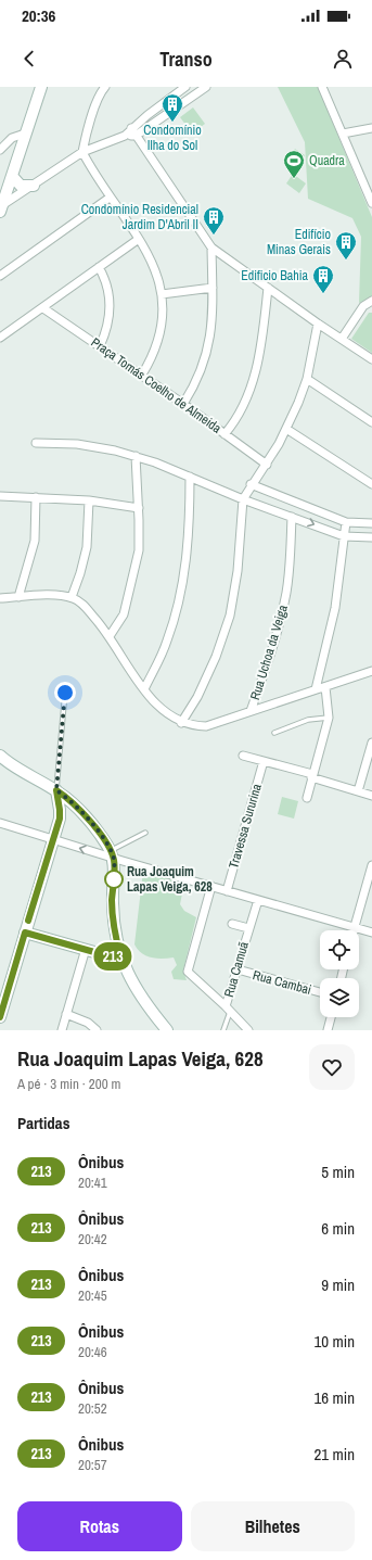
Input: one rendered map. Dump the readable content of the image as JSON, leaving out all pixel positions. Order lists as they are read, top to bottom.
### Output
{
  "streets": {
    "street": [
      "Praça Tomás Coelho de Almeida",
      "Rua Uchoa da Veiga",
      "Travessa Sururina",
      "Rua Camuã",
      "Rua Cambai"
    ]
  },
  "crossings": [
    ["Rua Camuã", "Rua Cambai"]
  ],
  "places": {
    "building": [
      "Condomínio Ilha do Sol",
      "Condomínio Residencial Jardim D'Abril II",
      "Edifício Minas Gerais",
      "Edificio Bahia"
    ],
    "sports": ["Quadra"],
    "other": ["Rua Joaquim Lapas Veiga, 628"]
  },
  "lines": ["bus line 213"],
  "page": {
    "status": "20:36",
    "header": "Transo",
    "on_map": "213",
    "heading": [
      ["Rua Joaquim Lapas Veiga, 628", "A pé · 3 min · 200 m"],
      "Partidas"
    ],
    "list": [
      {
        "mark": "213",
        "name": "Ônibus",
        "note": "20:41",
        "value": "5 min"
      },
      {
        "mark": "213",
        "name": "Ônibus",
        "note": "20:42",
        "value": "6 min"
      },
      {
        "mark": "213",
        "name": "Ônibus",
        "note": "20:45",
        "value": "9 min"
      },
      {
        "mark": "213",
        "name": "Ônibus",
        "note": "20:46",
        "value": "10 min"
      },
      {
        "mark": "213",
        "name": "Ônibus",
        "note": "20:52",
        "value": "16 min"
      },
      {
        "mark": "213",
        "name": "Ônibus",
        "note": "20:57",
        "value": "21 min"
      }
    ],
    "buttons": ["Rotas", "Bilhetes"]
  }
}
